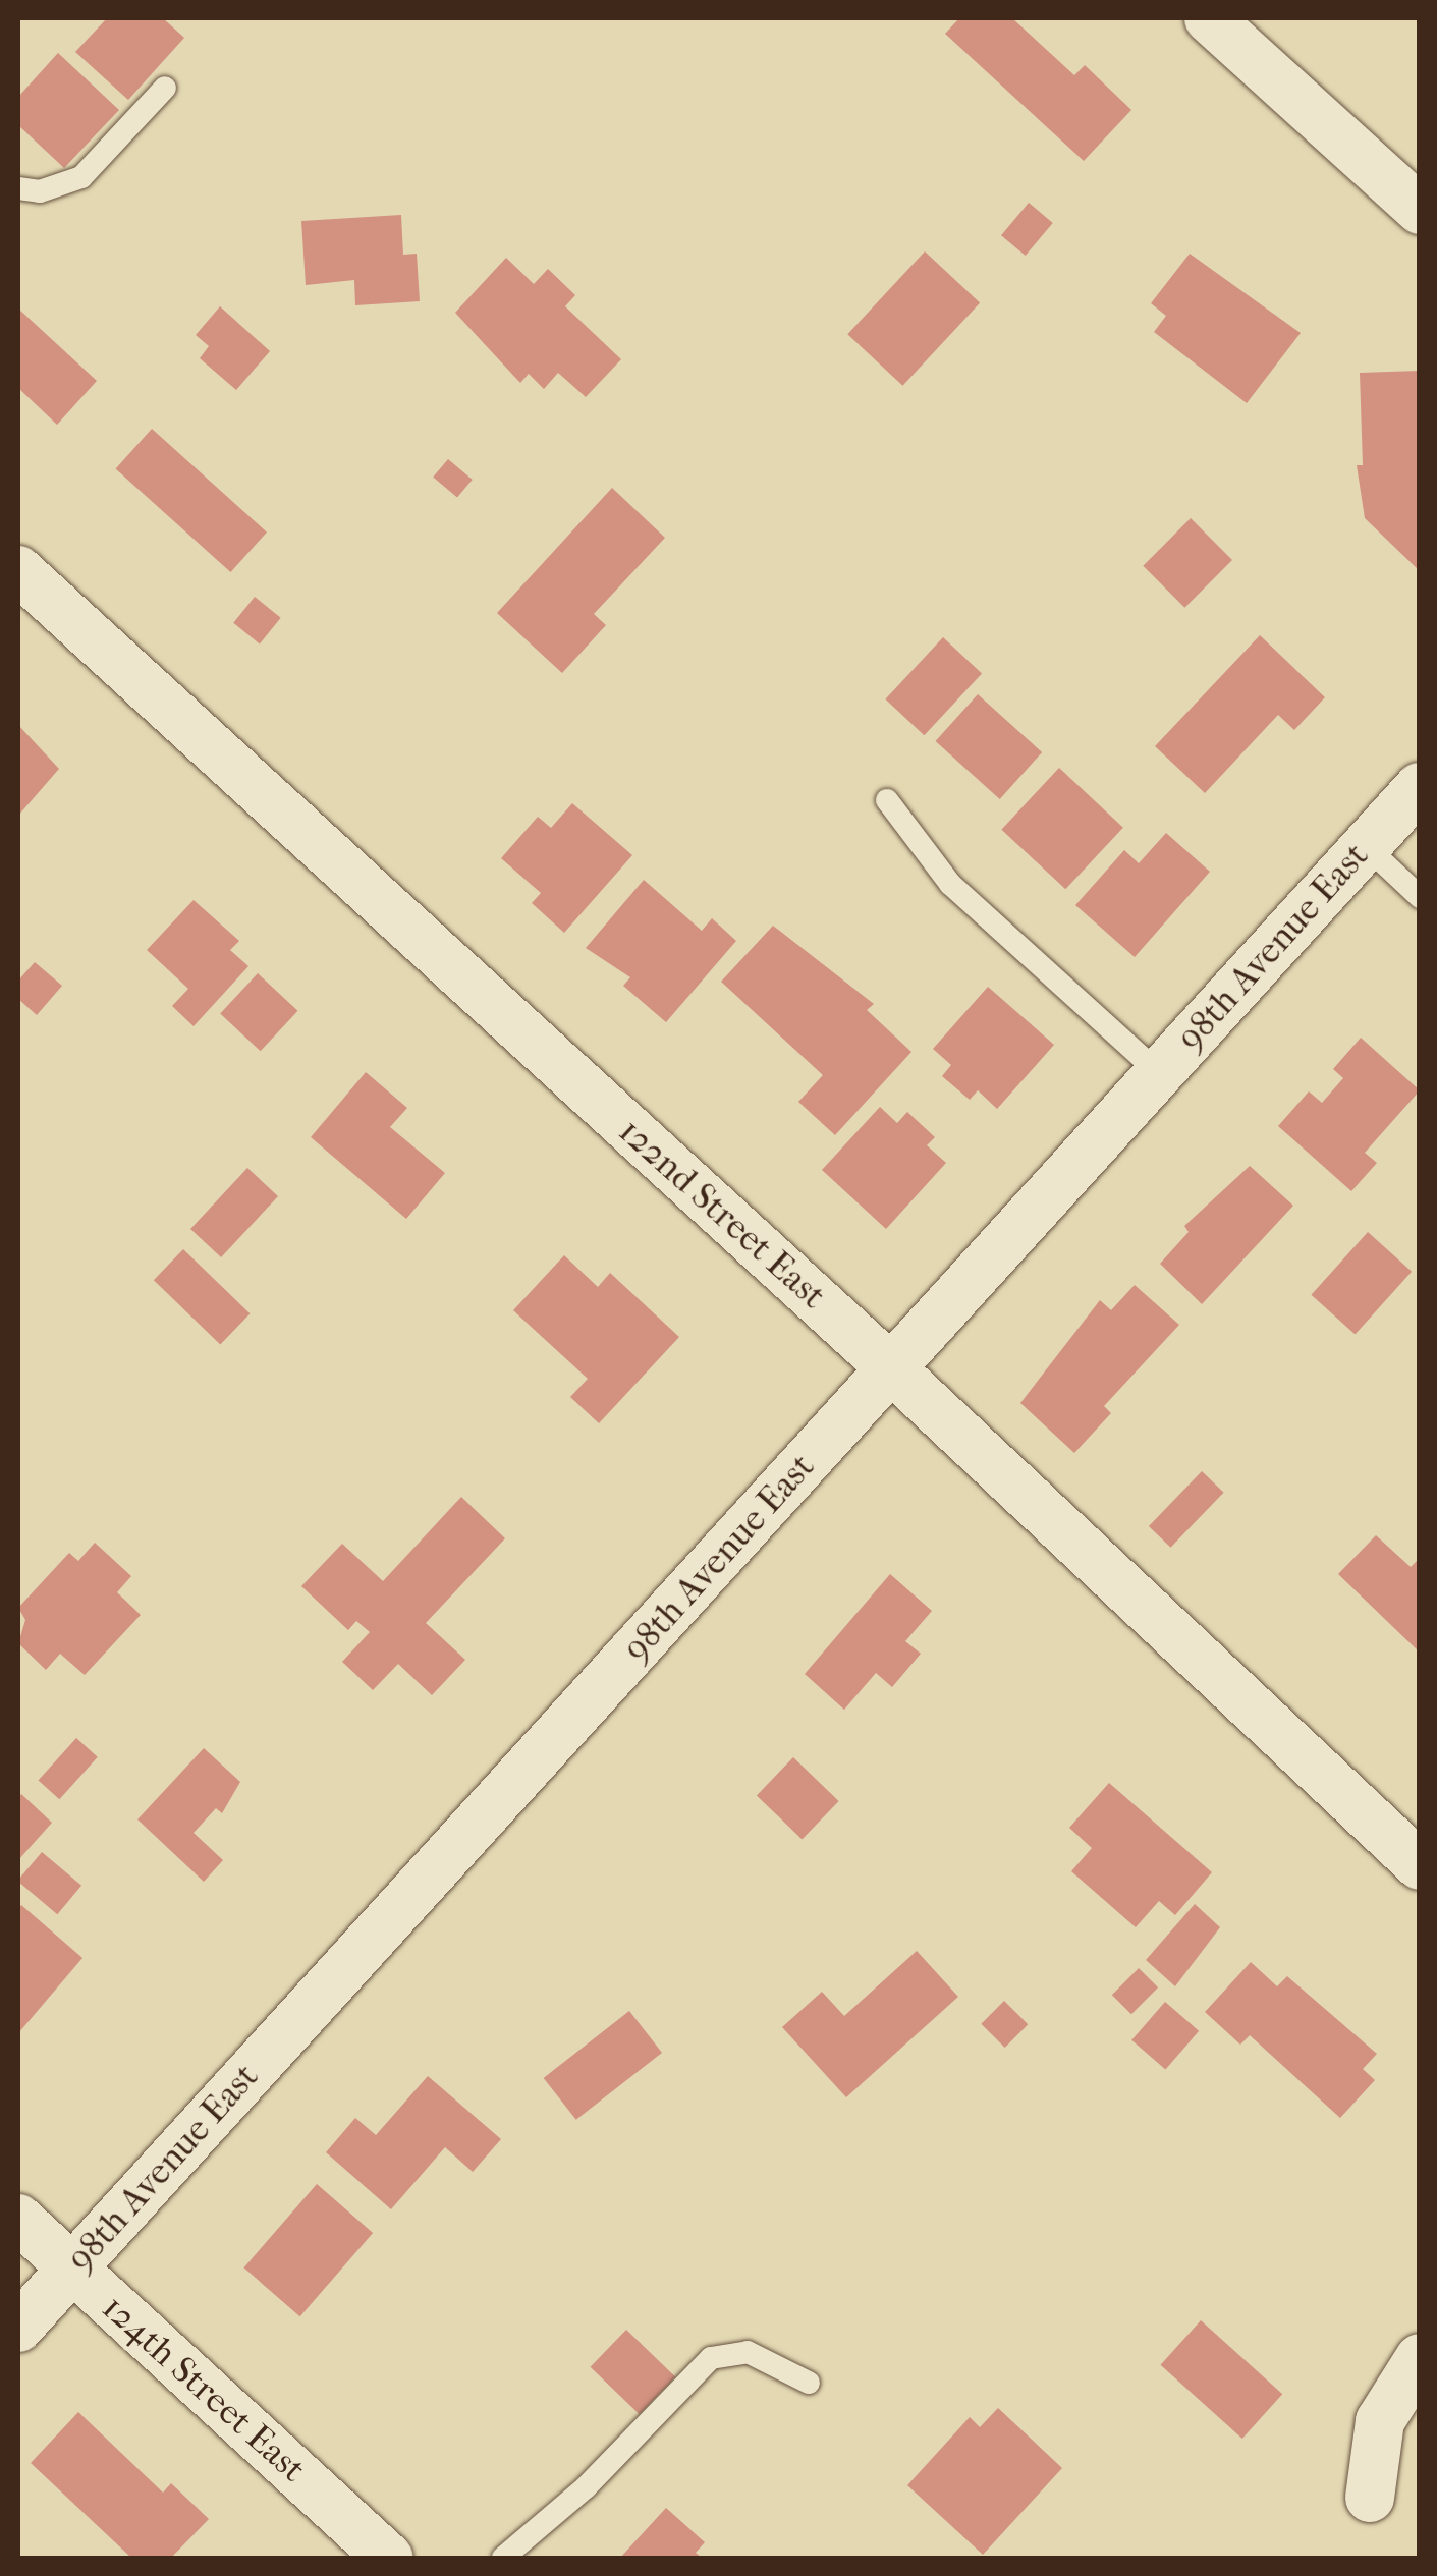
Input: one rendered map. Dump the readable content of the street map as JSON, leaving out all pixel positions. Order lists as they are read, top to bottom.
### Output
{
  "streets": {
    "street": ["98th Avenue East", "122nd Street East", "124th Street East"]
  },
  "crossings": [
    ["98th Avenue East", "122nd Street East"],
    ["98th Avenue East", "124th Street East"]
  ]
}
